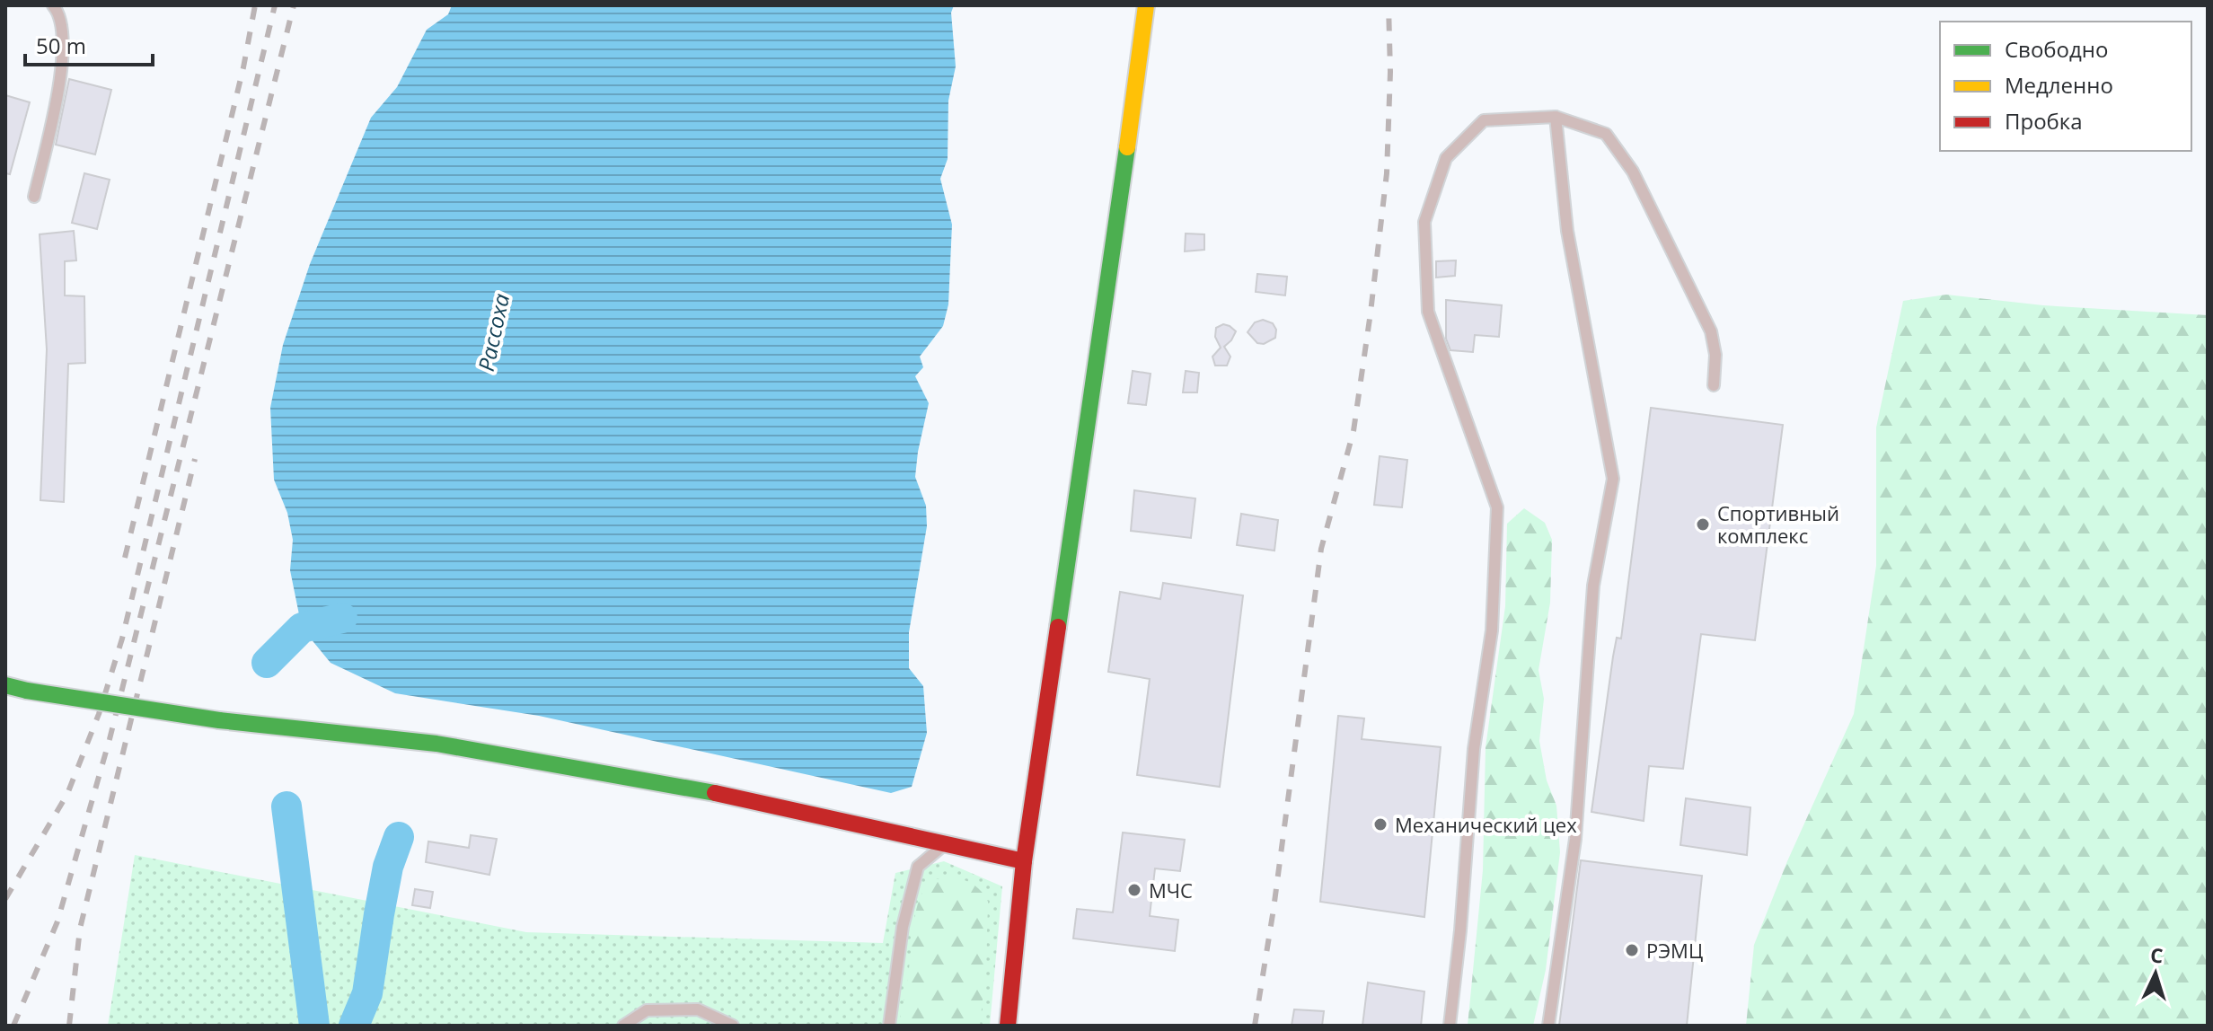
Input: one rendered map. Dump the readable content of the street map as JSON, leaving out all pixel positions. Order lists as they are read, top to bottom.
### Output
{
  "water": ["Рассоха"],
  "places": [
    "Спортивный комплекс",
    "Механический цех",
    "МЧС",
    "РЭМЦ"
  ],
  "legend": ["Свободно", "Медленно", "Пробка"],
  "scale_bar": "50 m",
  "north": "top"
}
